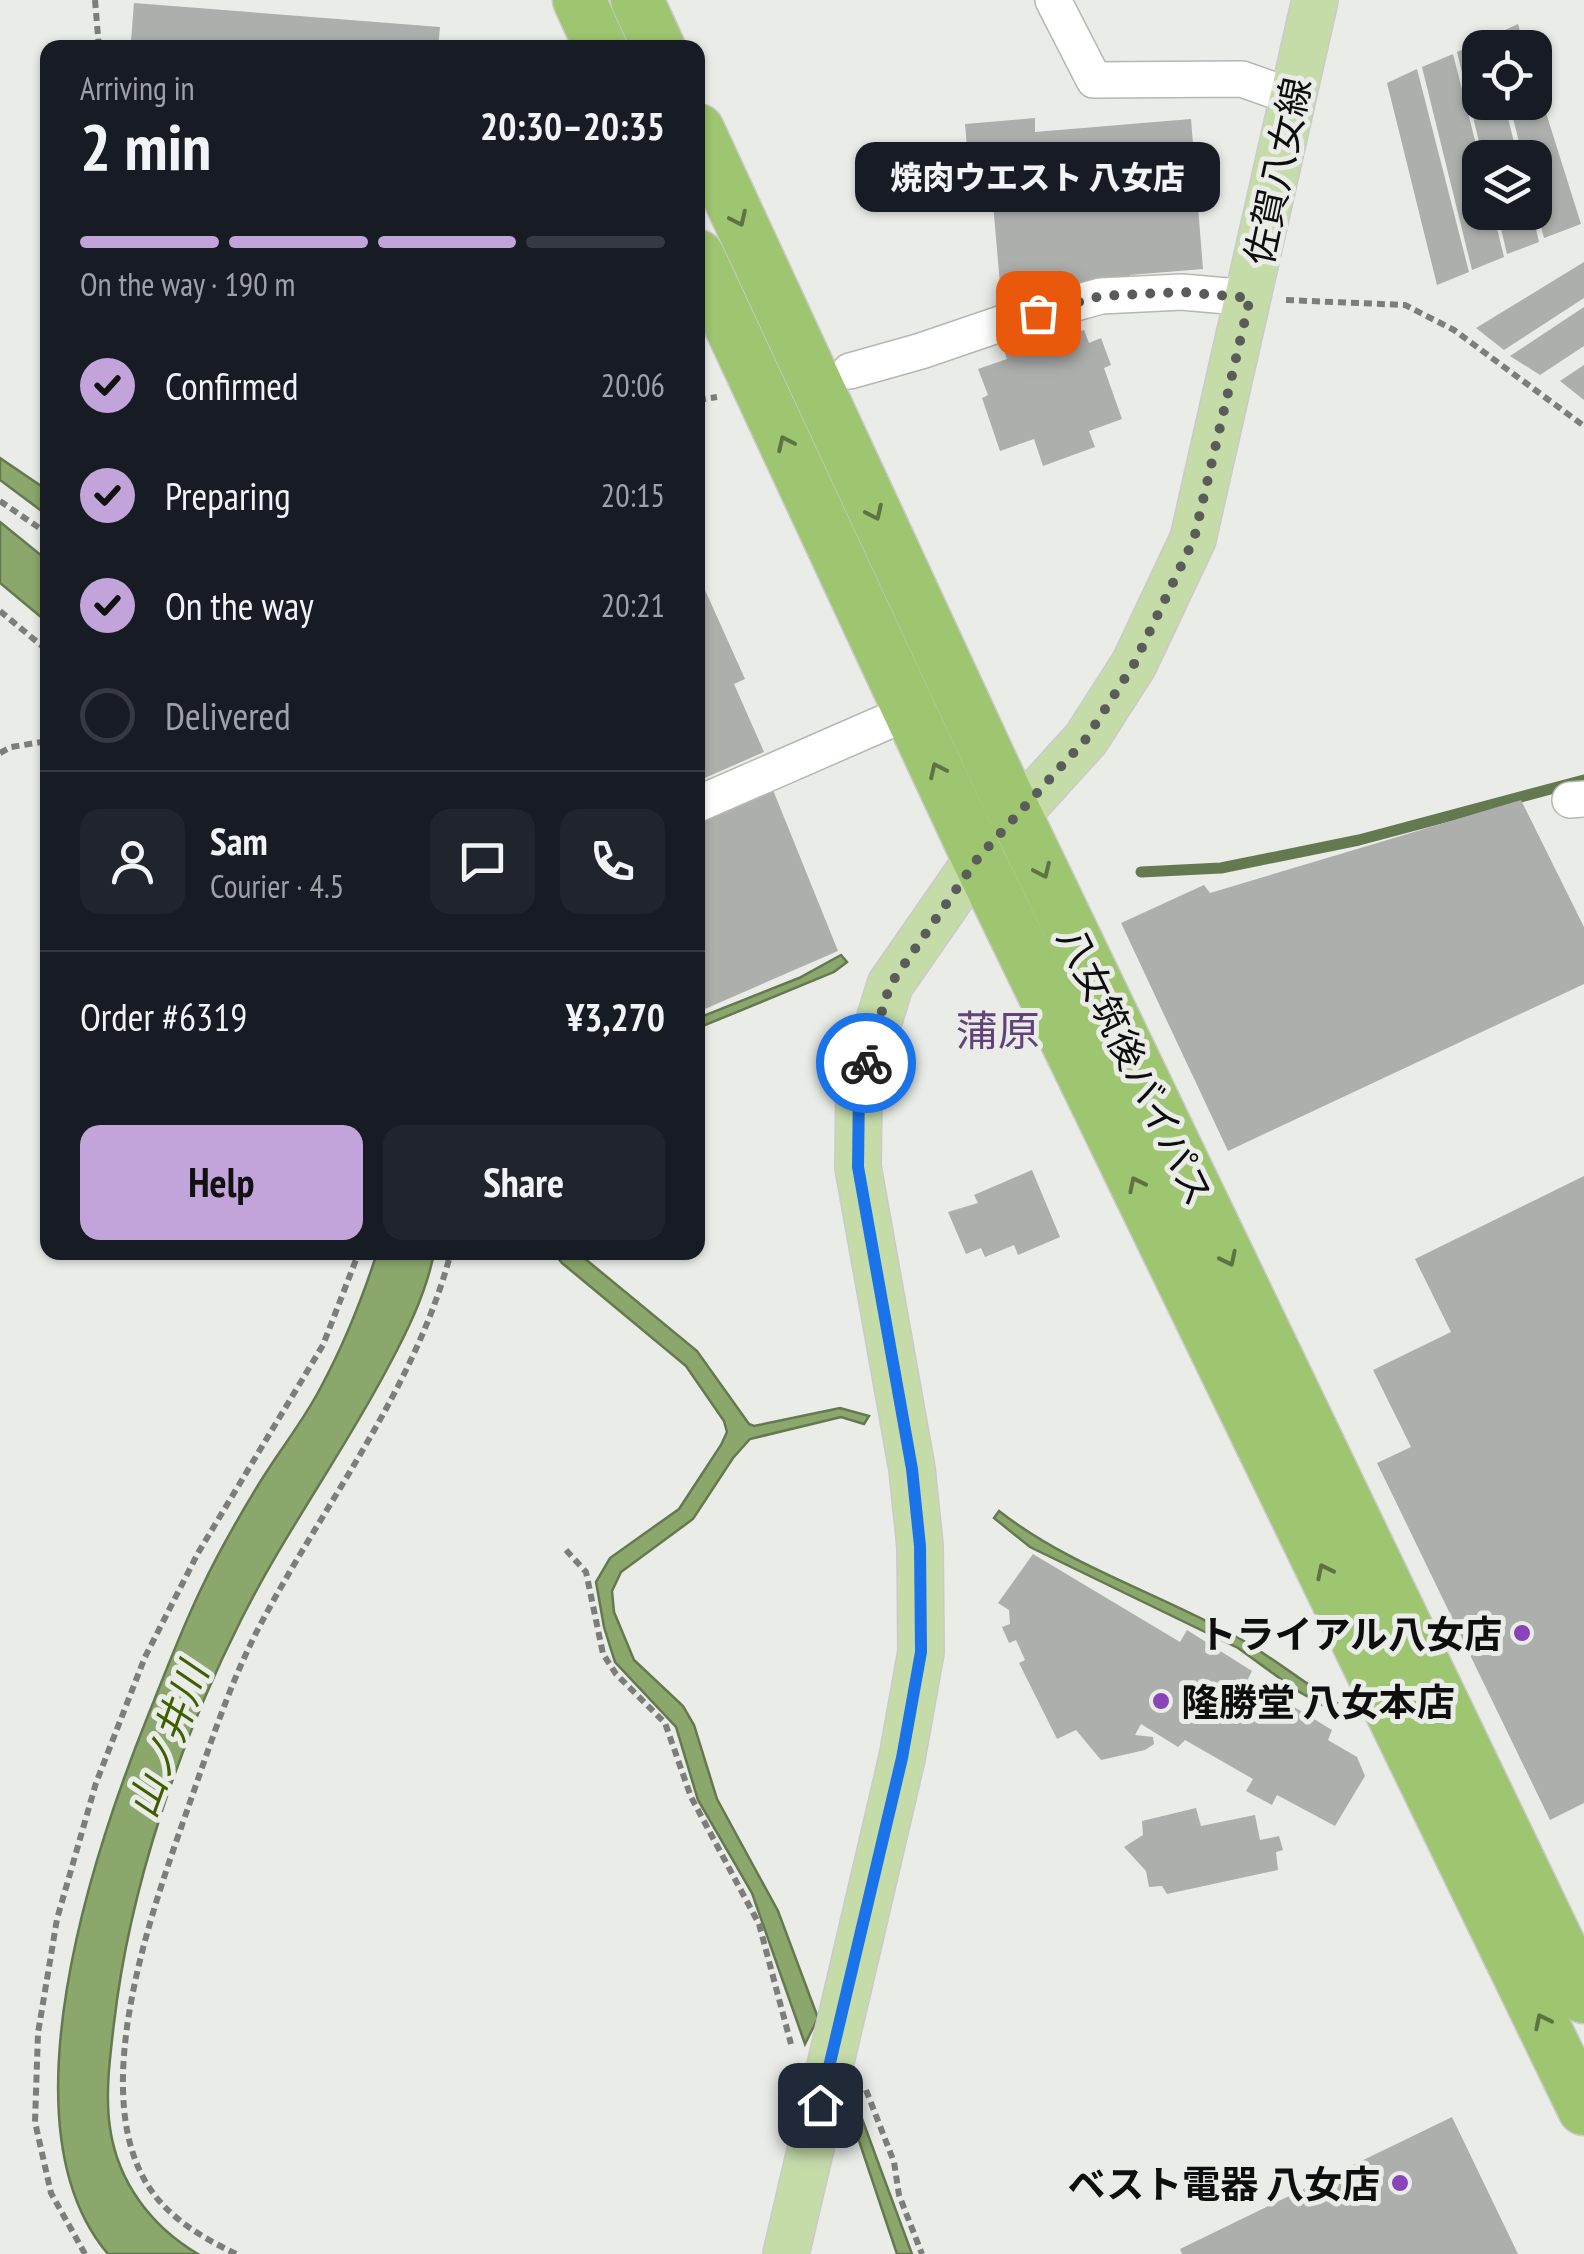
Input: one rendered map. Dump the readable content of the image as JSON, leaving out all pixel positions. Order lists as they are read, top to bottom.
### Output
{
  "streets": {
    "highway": ["八女筑後バイパス"],
    "main road": ["佐賀八女線"]
  },
  "crossings": [
    ["佐賀八女線", "八女筑後バイパス"]
  ],
  "districts": ["蒲原"],
  "water": ["山ノ井川"],
  "places": [
    "焼肉ウエスト 八女店",
    "トライアル八女店",
    "隆勝堂 八女本店",
    "ベスト電器 八女店"
  ],
  "page": {
    "heading": ["2 min", "Arriving in", "20:30–20:35"],
    "panel": [
      "Sam",
      "Courier · 4.5",
      "Order #6319",
      "¥3,270"
    ],
    "bubble": "焼肉ウエスト 八女店",
    "bar": "On the way · 190 m",
    "list": [
      ["Confirmed", "20:06"],
      ["Preparing", "20:15"],
      ["On the way", "20:21"],
      "Delivered"
    ],
    "buttons": ["Help", "Share"]
  }
}
